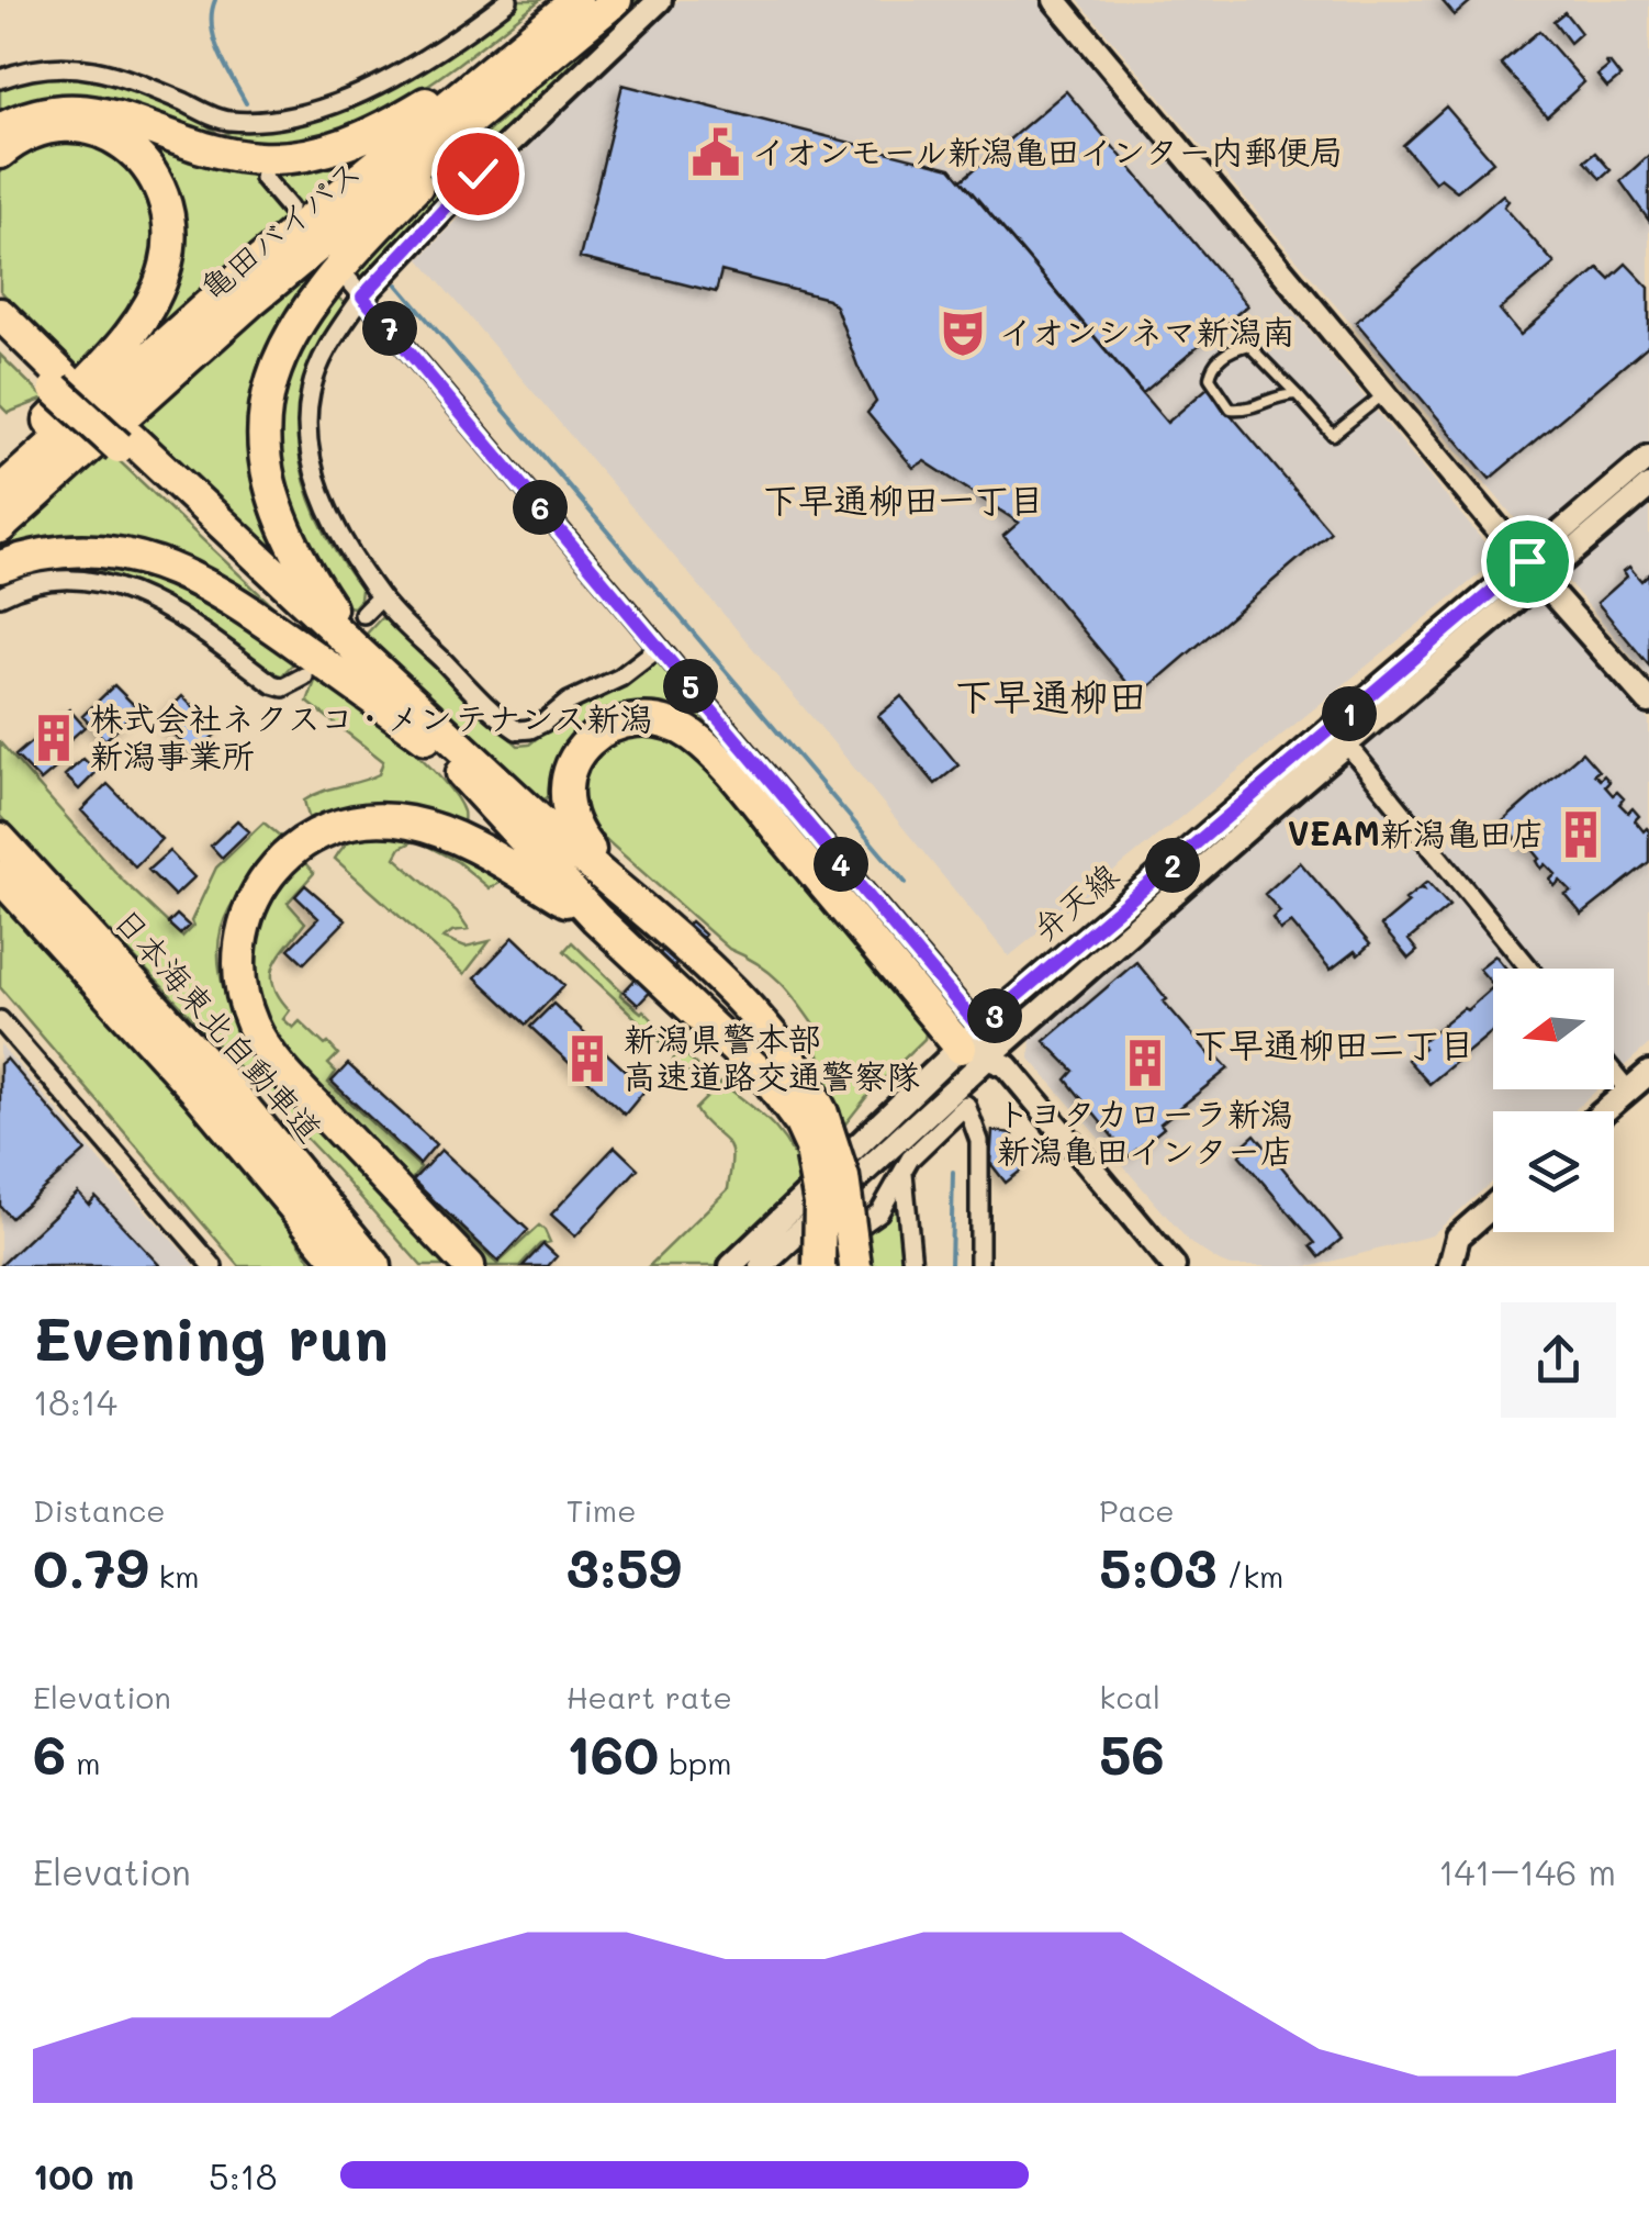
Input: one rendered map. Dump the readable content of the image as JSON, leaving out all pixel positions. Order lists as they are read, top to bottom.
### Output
{
  "streets": {
    "highway": ["亀田バイパス", "日本海東北自動車道"],
    "street": ["弁天線"]
  },
  "districts": ["下早通柳田一丁目", "下早通柳田", "下早通柳田二丁目"],
  "places": {
    "public building": ["イオンモール新潟亀田インター内郵便局"],
    "theatre": ["イオンシネマ新潟南"],
    "building": [
      "株式会社ネクスコ・メンテナンス新潟 新潟事業所",
      "VEAM新潟亀田店",
      "新潟県警本部 高速道路交通警察隊",
      "トヨタカローラ新潟 新潟亀田インター店"
    ]
  },
  "north": "left",
  "page": {
    "pins": [
      "7",
      "6",
      "5",
      "1",
      "4",
      "2",
      "3"
    ],
    "heading": ["Evening run", "18:14"],
    "stats": [
      ["Distance", "0.79 km"],
      ["Time", "3:59"],
      ["Pace", "5:03 /km"],
      ["Elevation", "6 m"],
      ["Heart rate", "160 bpm"],
      ["kcal", "56"]
    ],
    "chart": ["Elevation", "141–146 m"],
    "list": [
      {
        "name": "100 m",
        "note": "5:18"
      }
    ]
  }
}
